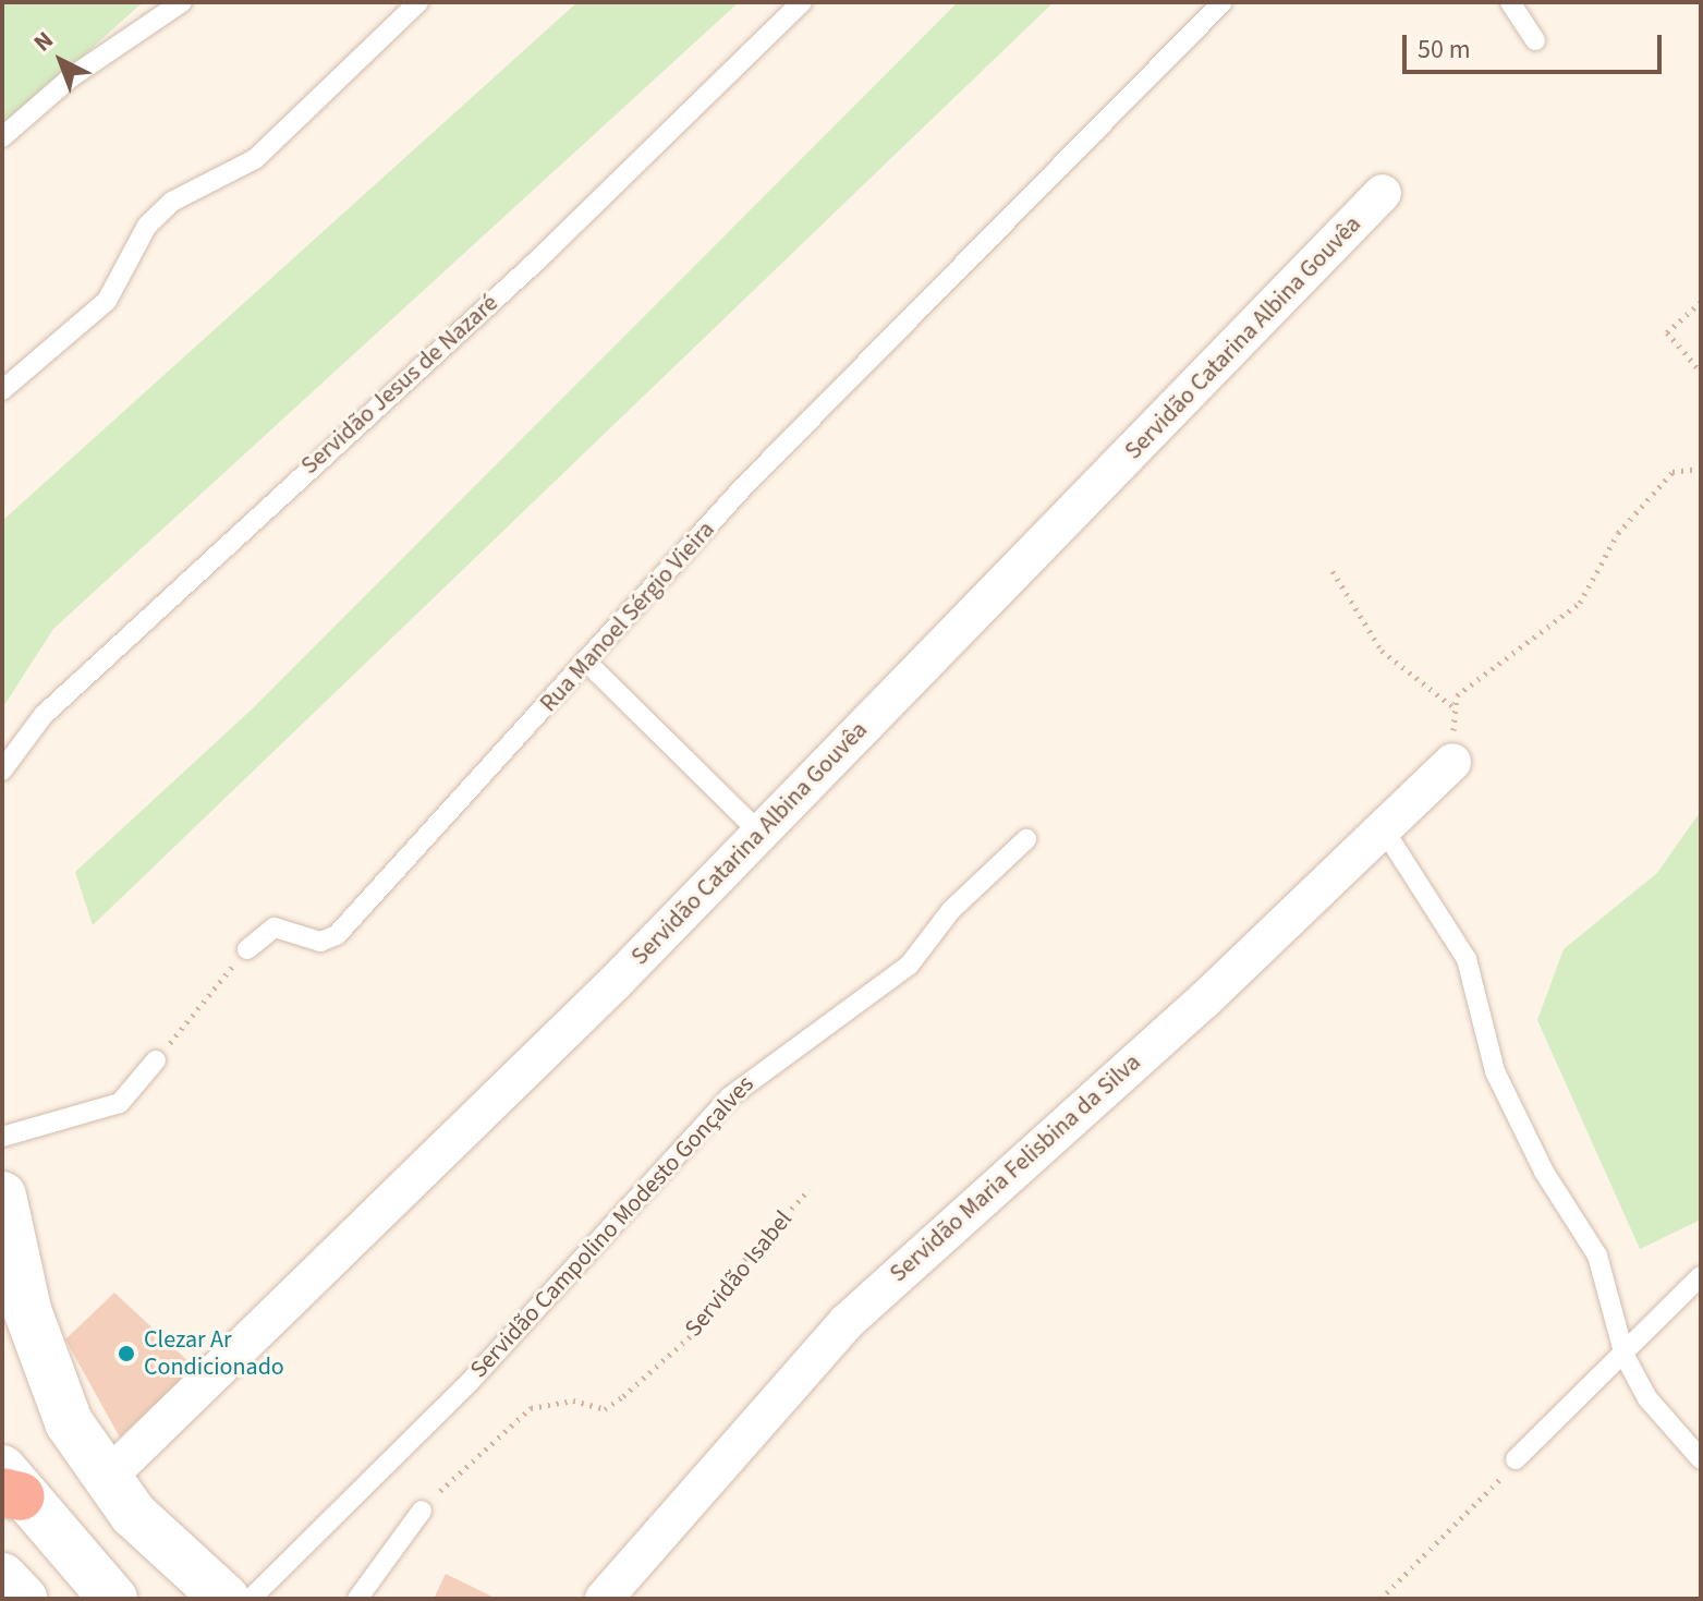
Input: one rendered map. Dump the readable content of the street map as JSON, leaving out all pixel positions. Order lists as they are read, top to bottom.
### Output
{
  "streets": {
    "street": ["Servidão Catarina Albina Gouvêa", "Servidão Maria Felisbina da Silva"],
    "lane": ["Servidão Jesus de Nazaré", "Rua Manoel Sérgio Vieira", "Servidão Campolino Modesto Gonçalves"],
    "path": ["Servidão Isabel"]
  },
  "places": ["Clezar Ar Condicionado"],
  "scale_bar": "50 m",
  "north": "top left"
}
